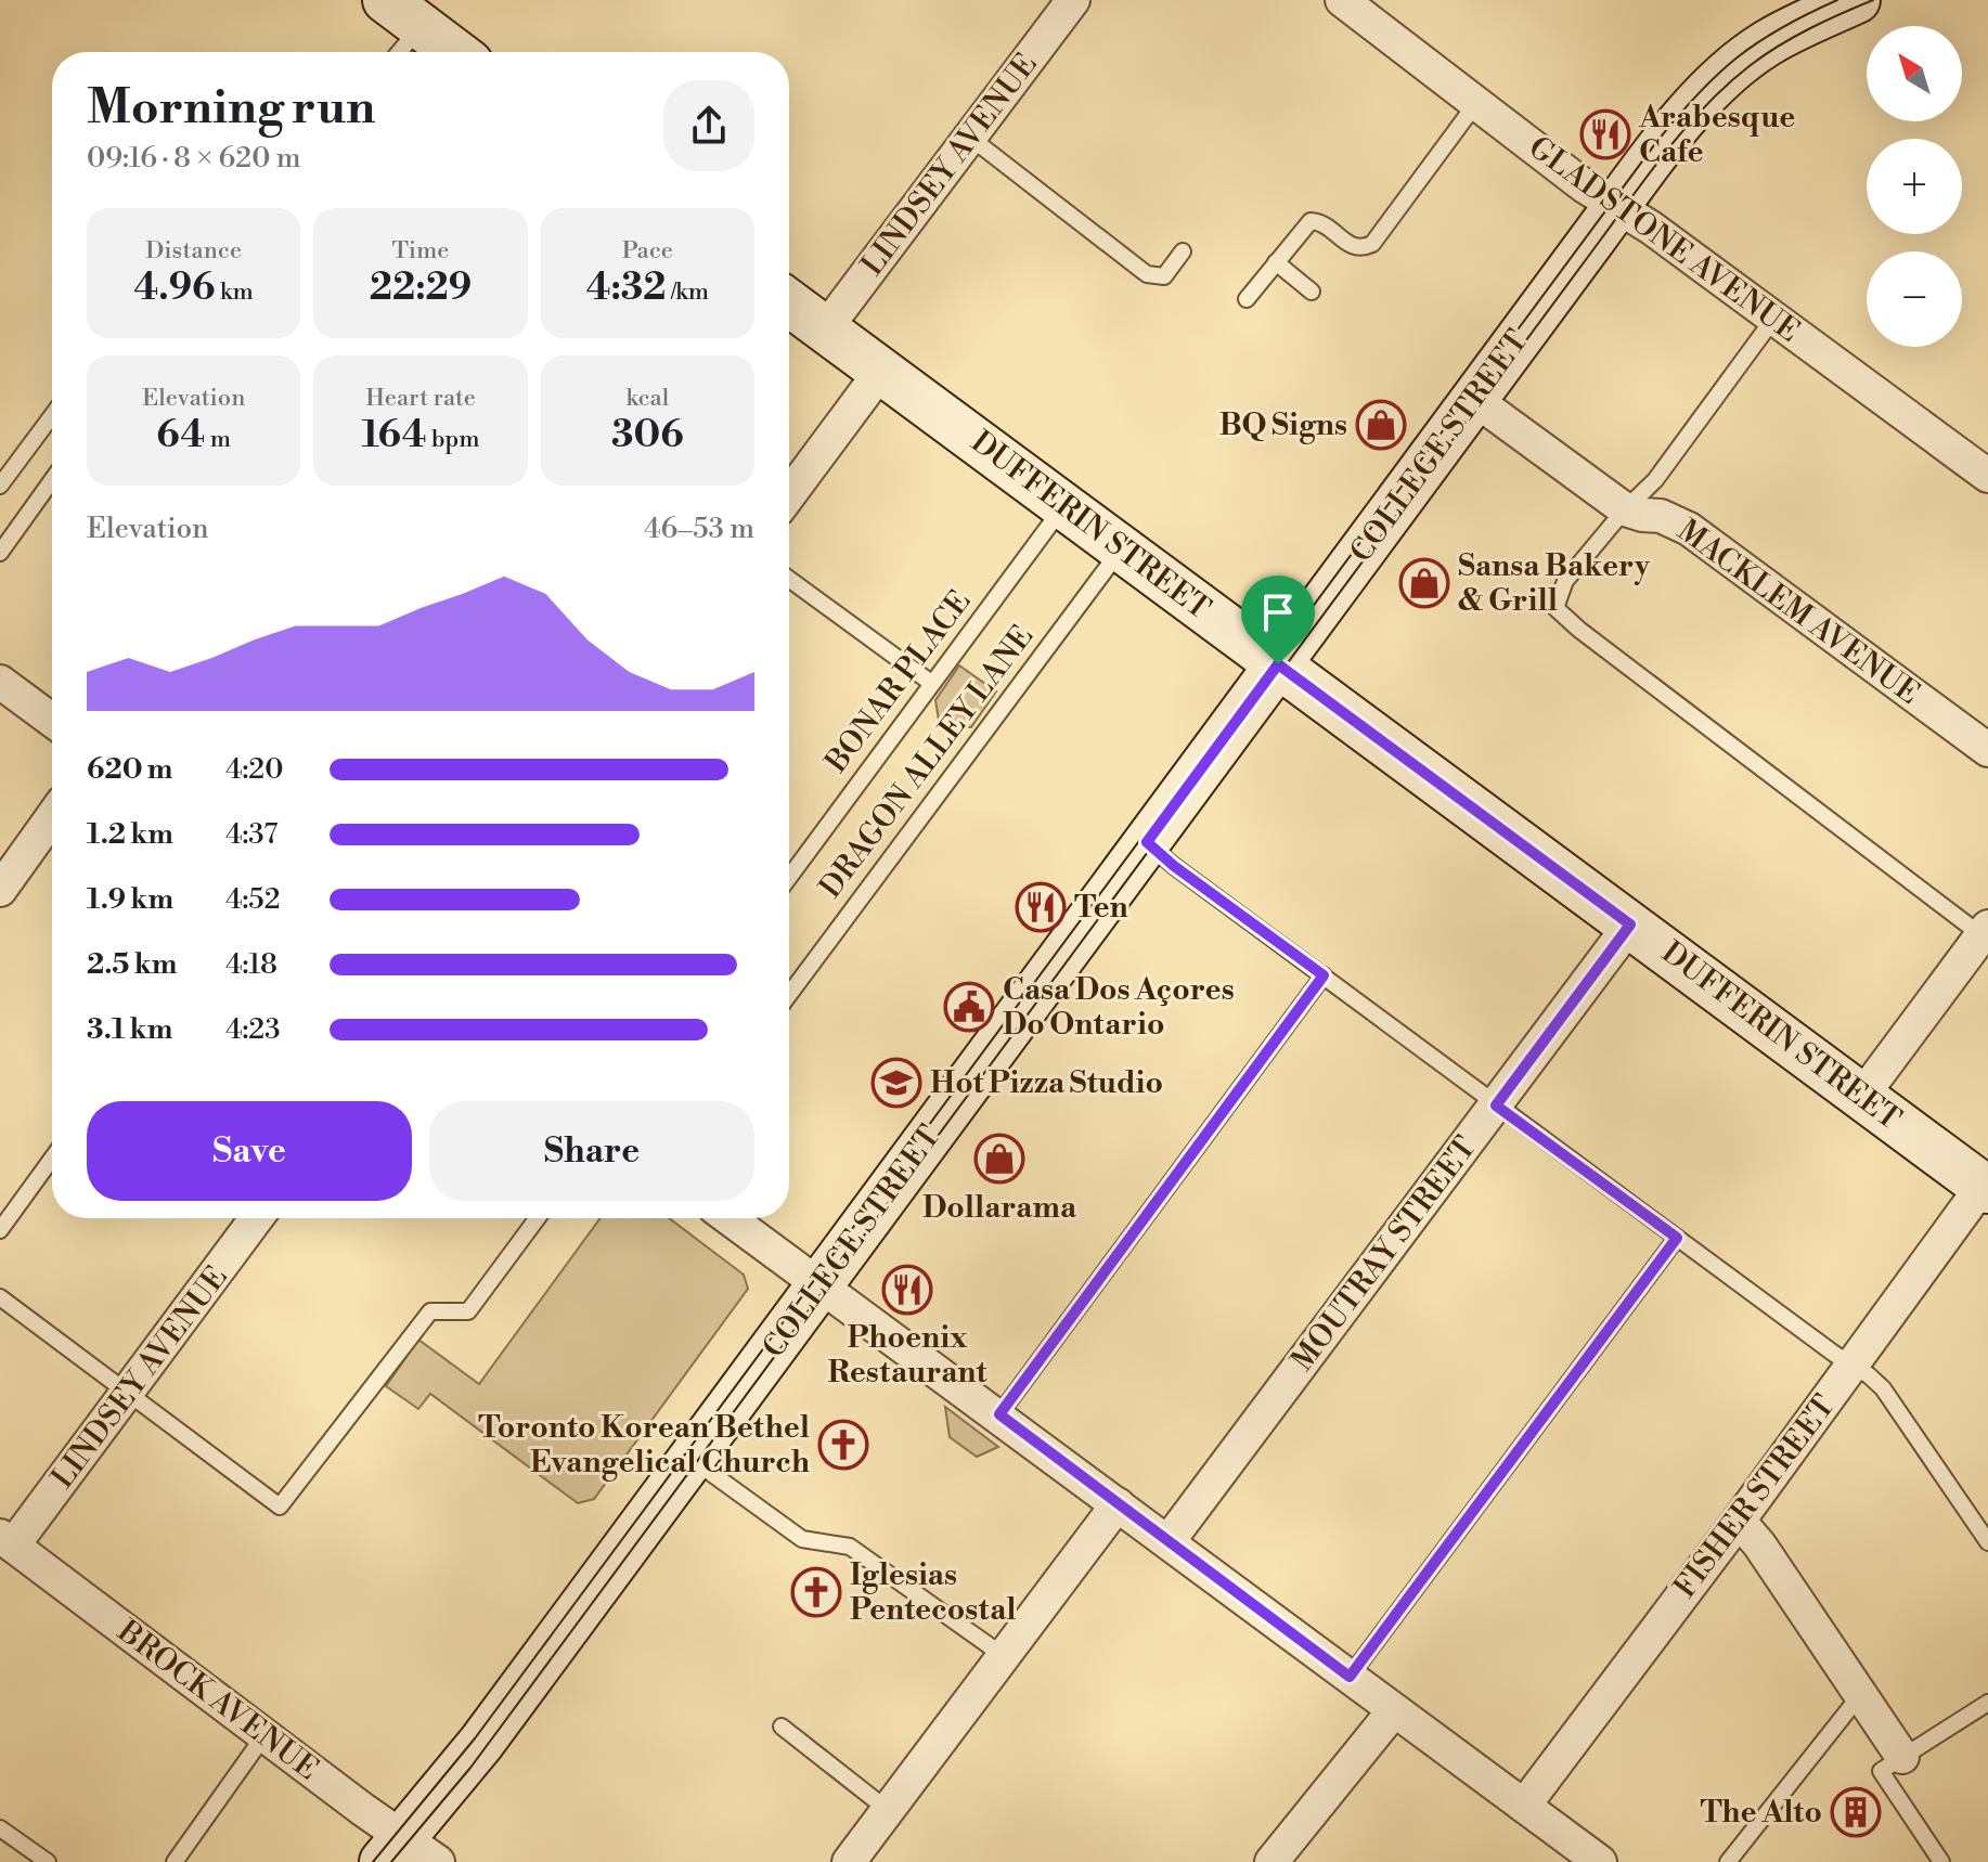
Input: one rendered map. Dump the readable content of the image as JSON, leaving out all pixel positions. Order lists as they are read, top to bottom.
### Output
{
  "streets": {
    "main road": ["COLLEGE STREET", "DUFFERIN STREET"],
    "street": [
      "LINDSEY AVENUE",
      "GLADSTONE AVENUE",
      "MACKLEM AVENUE",
      "MOUTRAY STREET",
      "FISHER STREET",
      "BROCK AVENUE"
    ],
    "lane": ["BONAR PLACE", "DRAGON ALLEY LANE"]
  },
  "crossings": [
    ["LINDSEY AVENUE", "DUFFERIN STREET"],
    ["LINDSEY AVENUE", "BROCK AVENUE"],
    ["GLADSTONE AVENUE", "COLLEGE STREET"],
    ["COLLEGE STREET", "DUFFERIN STREET"],
    ["COLLEGE STREET", "MACKLEM AVENUE"],
    ["COLLEGE STREET", "BROCK AVENUE"],
    ["DUFFERIN STREET", "BONAR PLACE"],
    ["DUFFERIN STREET", "DRAGON ALLEY LANE"],
    ["DUFFERIN STREET", "MOUTRAY STREET"],
    ["DUFFERIN STREET", "FISHER STREET"]
  ],
  "places": {
    "restaurant": ["Arabesque Cafe", "Ten", "Phoenix Restaurant"],
    "shop": ["BQ Signs", "Sansa Bakery & Grill", "Dollarama"],
    "public building": ["Casa Dos Açores Do Ontario"],
    "school or university": ["Hot Pizza Studio"],
    "church": ["Toronto Korean Bethel Evangelical Church", "Iglesias Pentecostal"],
    "building": ["The Alto"]
  },
  "north": "top left",
  "page": {
    "map_buttons": ["+", "−"],
    "heading": ["Morning run", "09:16 · 8 × 620 m"],
    "stats": [
      ["Distance", "4.96 km"],
      ["Time", "22:29"],
      ["Pace", "4:32 /km"],
      ["Elevation", "64 m"],
      ["Heart rate", "164 bpm"],
      ["kcal", "306"]
    ],
    "chart": ["Elevation", "46–53 m"],
    "list": [
      {
        "name": "620 m",
        "note": "4:20"
      },
      {
        "name": "1.2 km",
        "note": "4:37"
      },
      {
        "name": "1.9 km",
        "note": "4:52"
      },
      {
        "name": "2.5 km",
        "note": "4:18"
      },
      {
        "name": "3.1 km",
        "note": "4:23"
      }
    ],
    "buttons": ["Save", "Share"]
  }
}
